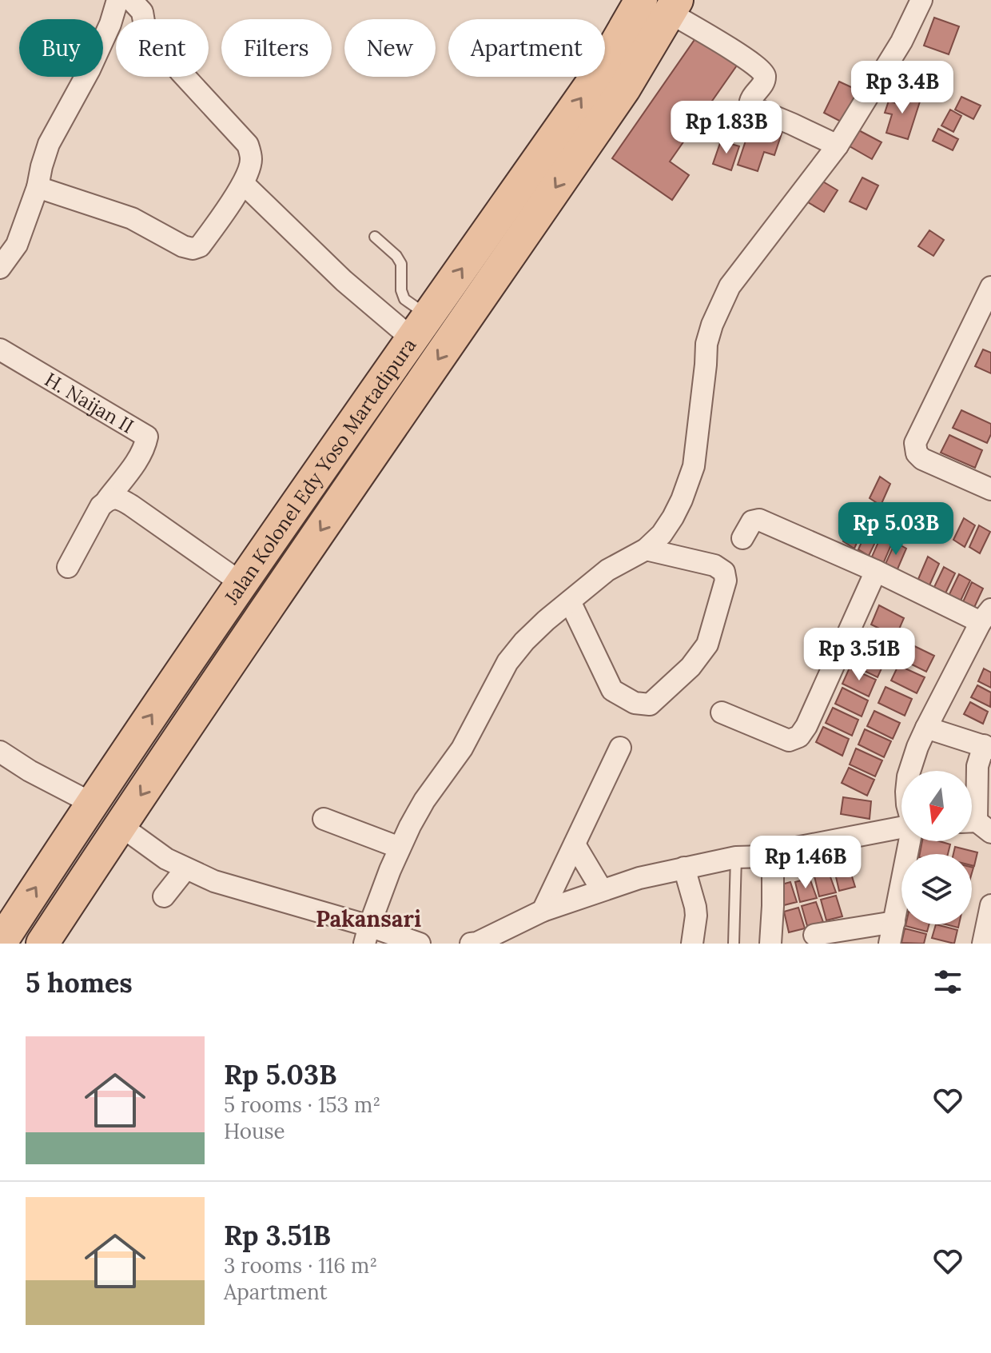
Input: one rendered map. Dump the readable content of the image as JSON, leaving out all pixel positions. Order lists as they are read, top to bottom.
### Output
{
  "streets": {
    "main road": ["Jalan Kolonel Edy Yoso Martadipura"],
    "street": ["H. Naijan II"]
  },
  "districts": ["Pakansari"],
  "north": "bottom",
  "page": {
    "chip": [
      "Buy",
      "Rent",
      "Filters",
      "New",
      "Apartment"
    ],
    "price": [
      "Rp 3.4B",
      "Rp 1.83B",
      "Rp 5.03B",
      "Rp 3.51B",
      "Rp 1.46B"
    ],
    "heading": "5 homes",
    "list": [
      {
        "name": "Rp 5.03B",
        "note": "5 rooms · 153 m² · House"
      },
      {
        "name": "Rp 3.51B",
        "note": "3 rooms · 116 m² · Apartment"
      }
    ]
  }
}
